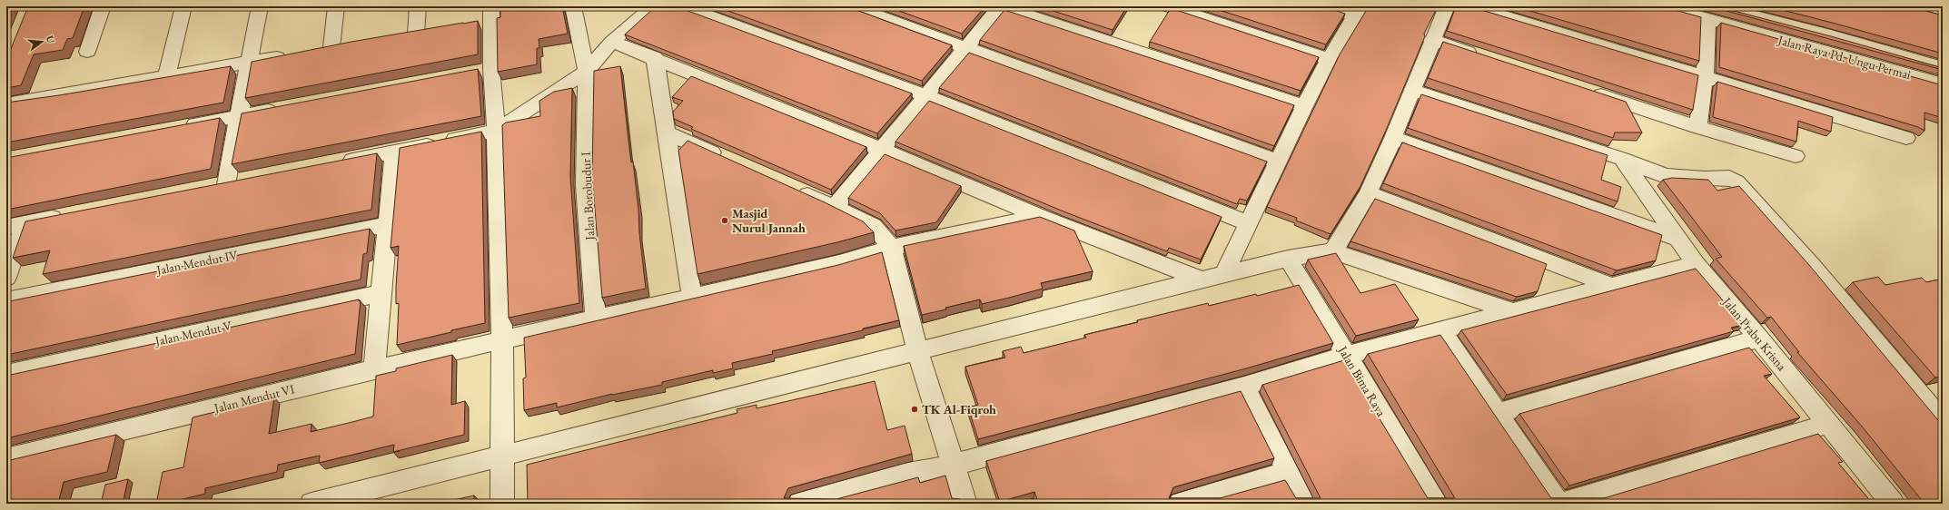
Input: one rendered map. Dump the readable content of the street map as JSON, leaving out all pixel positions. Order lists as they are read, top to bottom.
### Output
{
  "streets": {
    "street": [
      "Jalan Raya Pd. Ungu Permai",
      "Jalan Borobudur I",
      "Jalan Mendut IV",
      "Jalan Mendut V",
      "Jalan Prabu Krisna",
      "Jalan Bima Raya",
      "Jalan Mendut VI"
    ]
  },
  "crossings": [
    ["Jalan Borobudur I", "Jalan Mendut VI"]
  ],
  "places": ["Masjid Nurul Jannah", "TK Al-Fiqroh"],
  "north": "right"
}
